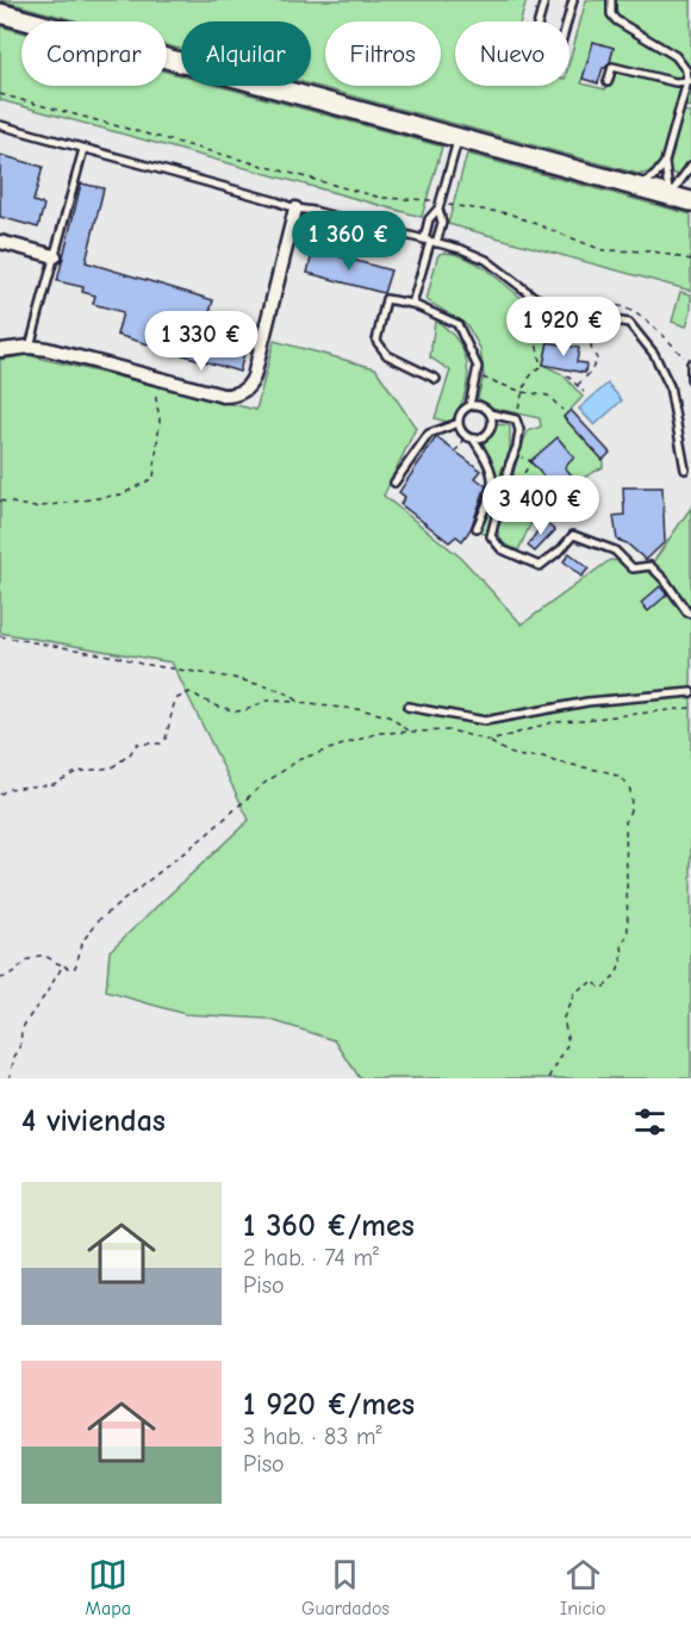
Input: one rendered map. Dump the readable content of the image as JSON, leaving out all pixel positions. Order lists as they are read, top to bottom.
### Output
{
  "page": {
    "chip": [
      "Comprar",
      "Alquilar",
      "Filtros",
      "Nuevo"
    ],
    "price": [
      "1 360 €",
      "1 920 €",
      "1 330 €",
      "3 400 €"
    ],
    "heading": "4 viviendas",
    "list": [
      {
        "name": "1 360 €/mes",
        "note": "2 hab. · 74 m² · Piso"
      },
      {
        "name": "1 920 €/mes",
        "note": "3 hab. · 83 m² · Piso"
      }
    ],
    "tabs": ["Mapa", "Guardados", "Inicio"]
  }
}
